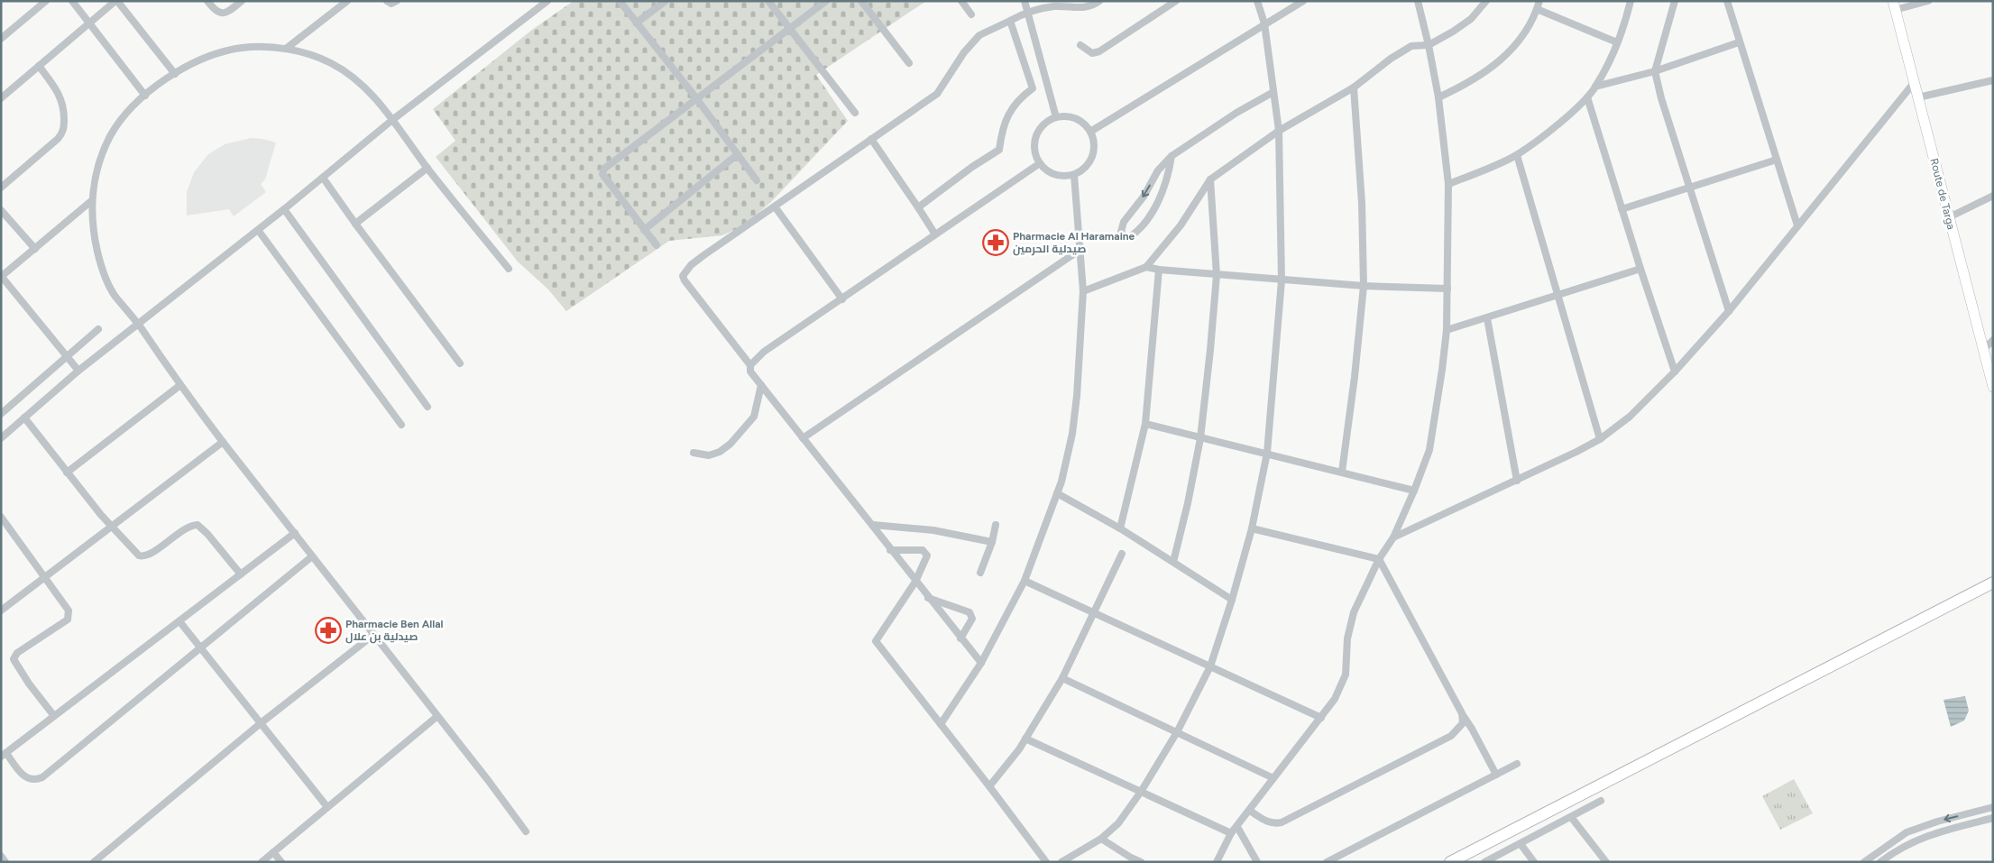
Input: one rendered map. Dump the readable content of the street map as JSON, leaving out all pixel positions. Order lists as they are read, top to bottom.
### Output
{
  "streets": {
    "main road": ["Route de Targa"]
  },
  "places": {
    "pharmacy": ["Pharmacie Al Haramaine صيدلية الحرمين", "Pharmacie Ben Allal صيدلية بن علال"]
  }
}
